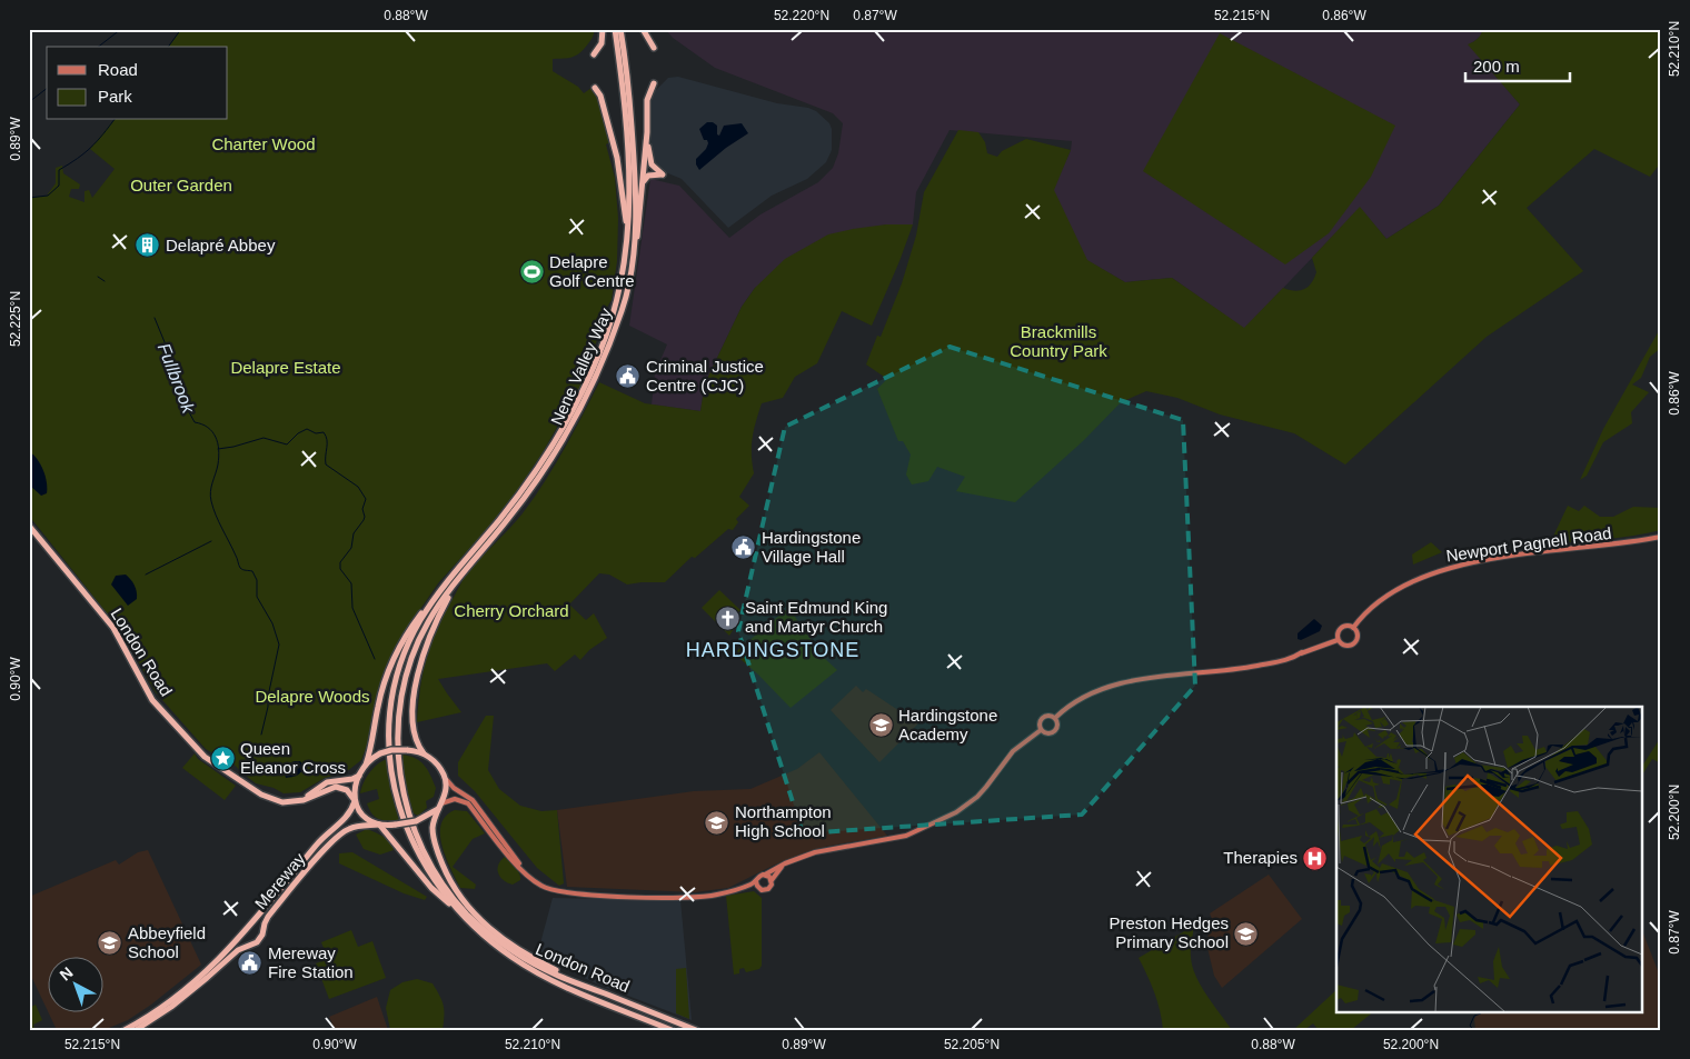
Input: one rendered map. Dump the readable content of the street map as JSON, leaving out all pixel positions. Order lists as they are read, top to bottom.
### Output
{
  "streets": {
    "highway": ["Nene Valley Way", "London Road", "Mereway"],
    "main road": ["Newport Pagnell Road"]
  },
  "crossings": [
    ["Nene Valley Way", "London Road"],
    ["London Road", "Mereway"]
  ],
  "districts": ["HARDINGSTONE"],
  "water": ["Fullbrook"],
  "parks": [
    "Charter Wood",
    "Outer Garden",
    "Brackmills Country Park",
    "Delapre Estate",
    "Cherry Orchard",
    "Delapre Woods"
  ],
  "places": {
    "building": ["Delapré Abbey"],
    "sports": ["Delapre Golf Centre"],
    "public building": ["Criminal Justice Centre (CJC)", "Hardingstone Village Hall", "Mereway Fire Station"],
    "church": ["Saint Edmund King and Martyr Church"],
    "school or university": [
      "Hardingstone Academy",
      "Northampton High School",
      "Preston Hedges Primary School",
      "Abbeyfield School"
    ],
    "place": ["Queen Eleanor Cross"],
    "hospital": ["Therapies"]
  },
  "legend": ["Road", "Park"],
  "scale_bar": "200 m",
  "north": "top left",
  "coordinates": [
    "0.88°W",
    "52.220°N",
    "0.87°W",
    "52.215°N",
    "0.86°W",
    "52.210°N",
    "0.89°W",
    "52.225°N",
    "0.90°W",
    "52.200°N",
    "52.205°N"
  ]
}
